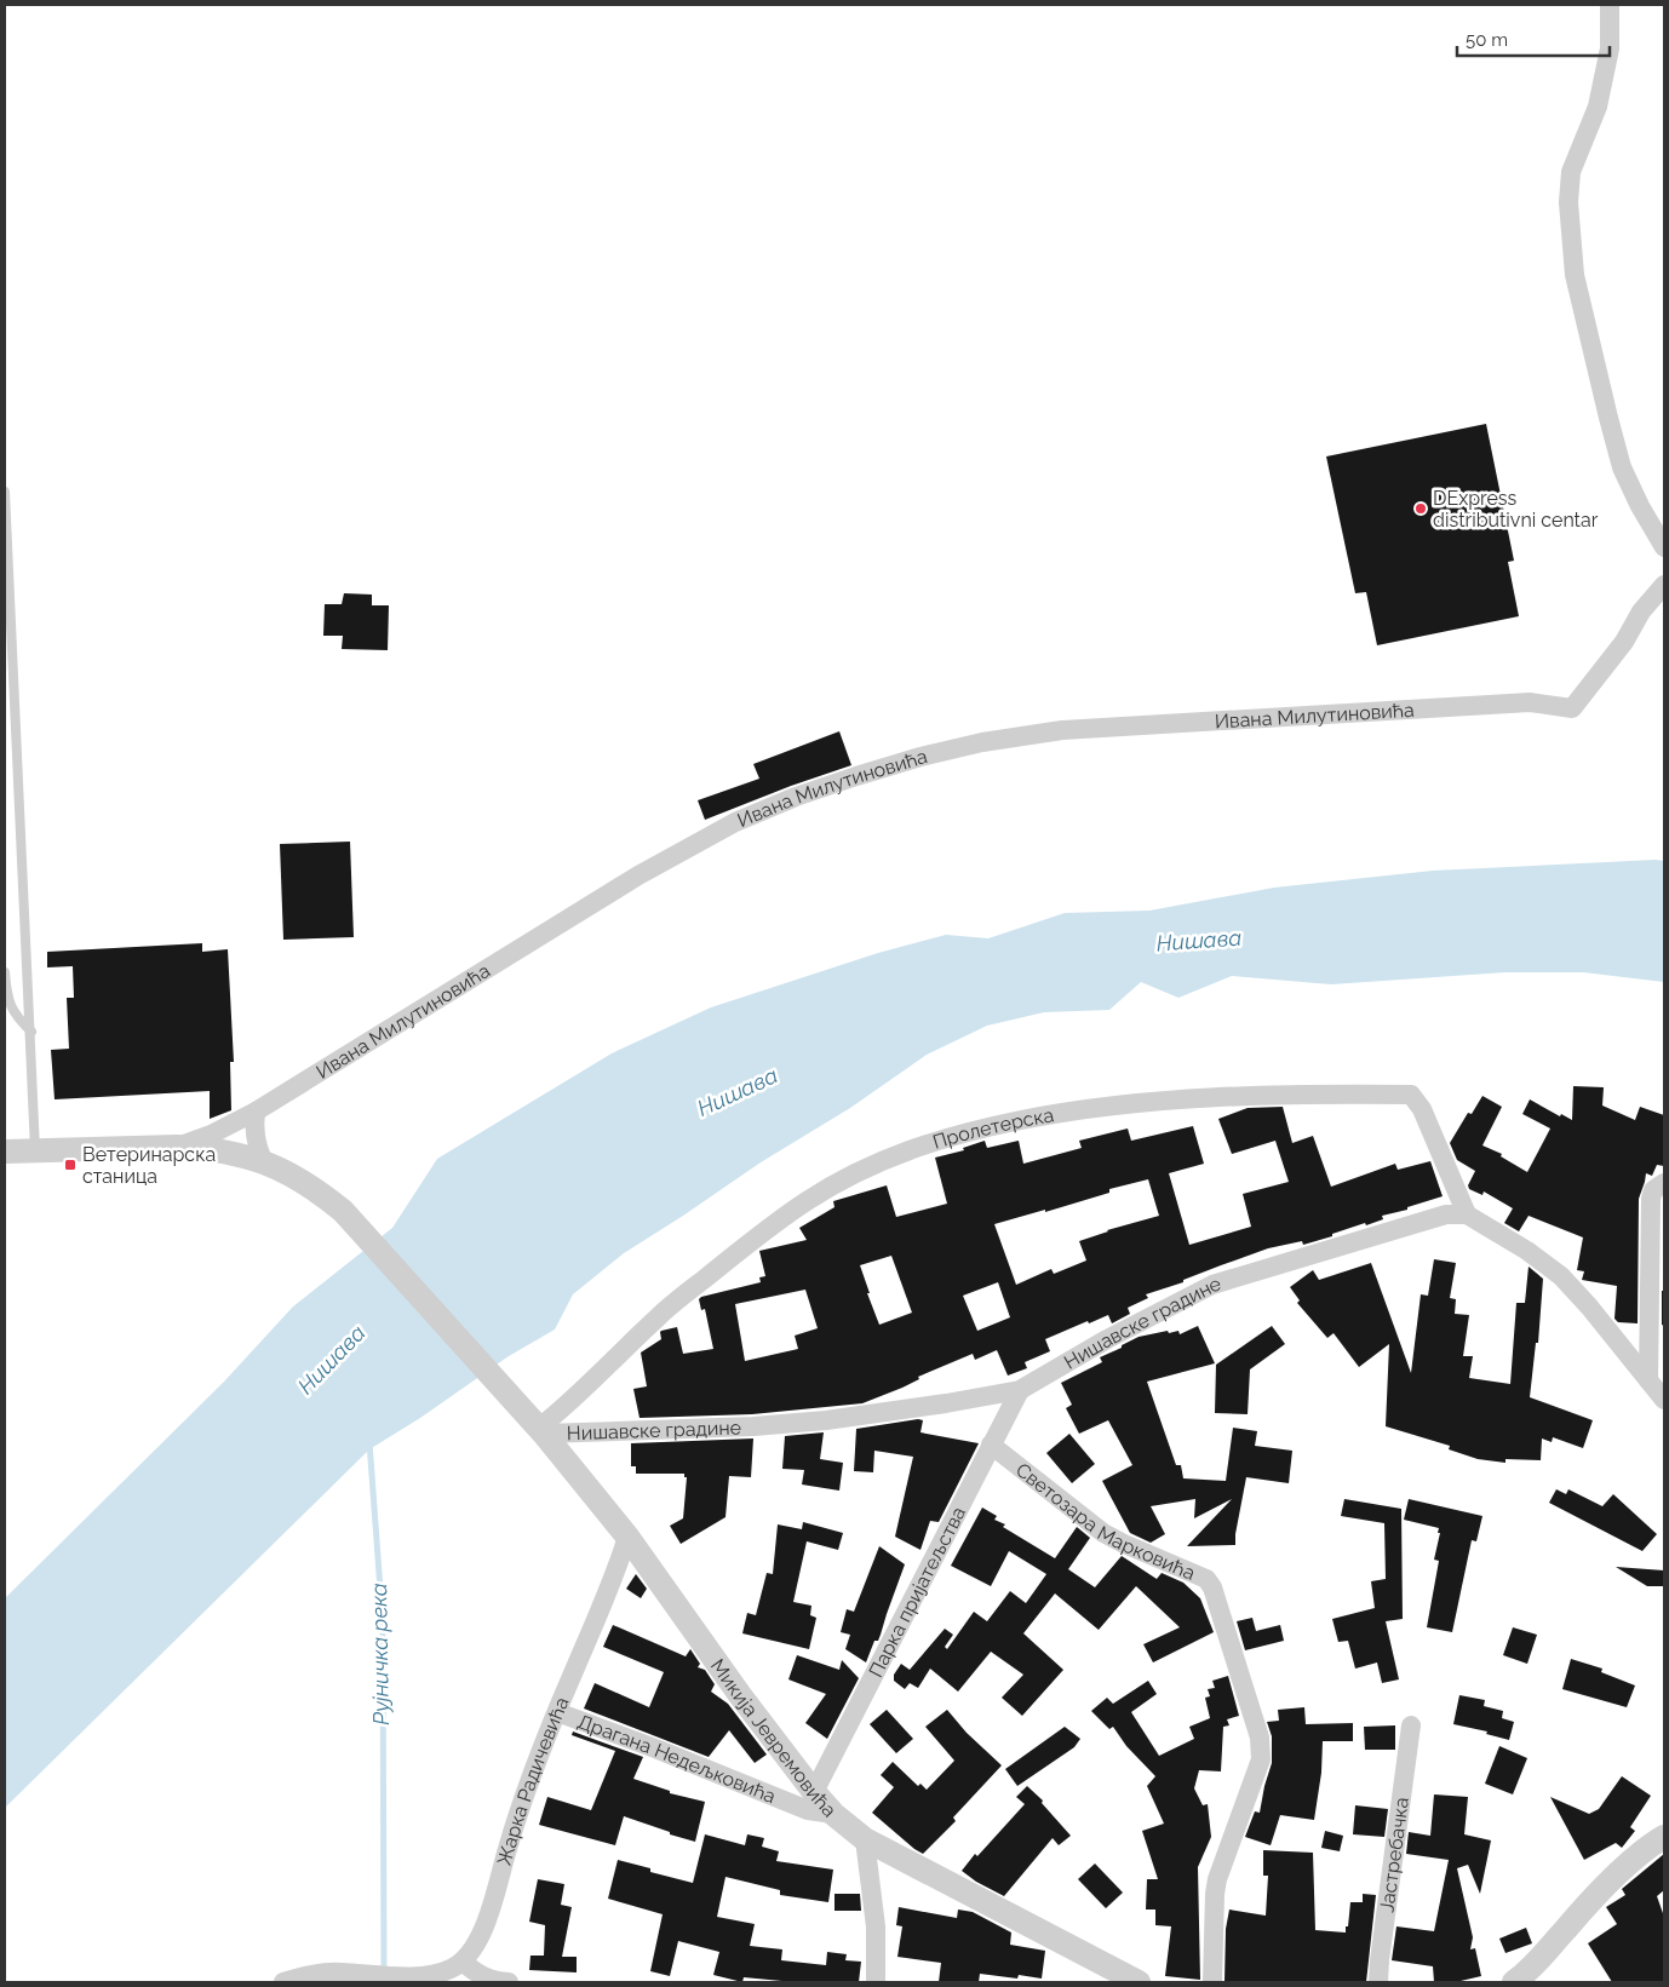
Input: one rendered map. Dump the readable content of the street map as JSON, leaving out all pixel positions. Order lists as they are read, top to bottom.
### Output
{
  "streets": {
    "street": [
      "Ивана Милутиновића",
      "Пролетерска",
      "Нишавске градине",
      "Светозара Марковића",
      "Парка пријатељства",
      "Микија Јевремовића",
      "Драгана Недељковића",
      "Жарка Радичевића",
      "Јастребачка"
    ]
  },
  "crossings": [
    ["Ивана Милутиновића", "Микија Јевремовића"],
    ["Пролетерска", "Нишавске градине"],
    ["Пролетерска", "Микија Јевремовића"],
    ["Нишавске градине", "Парка пријатељства"],
    ["Нишавске градине", "Микија Јевремовића"],
    ["Светозара Марковића", "Парка пријатељства"],
    ["Парка пријатељства", "Микија Јевремовића"],
    ["Микија Јевремовића", "Драгана Недељковића"],
    ["Микија Јевремовића", "Жарка Радичевића"],
    ["Драгана Недељковића", "Жарка Радичевића"]
  ],
  "water": ["Нишава", "Рујничка река"],
  "places": {
    "other": ["DExpress distributivni centar"],
    "transit": ["Ветеринарска станица"]
  },
  "scale_bar": "50 m"
}
